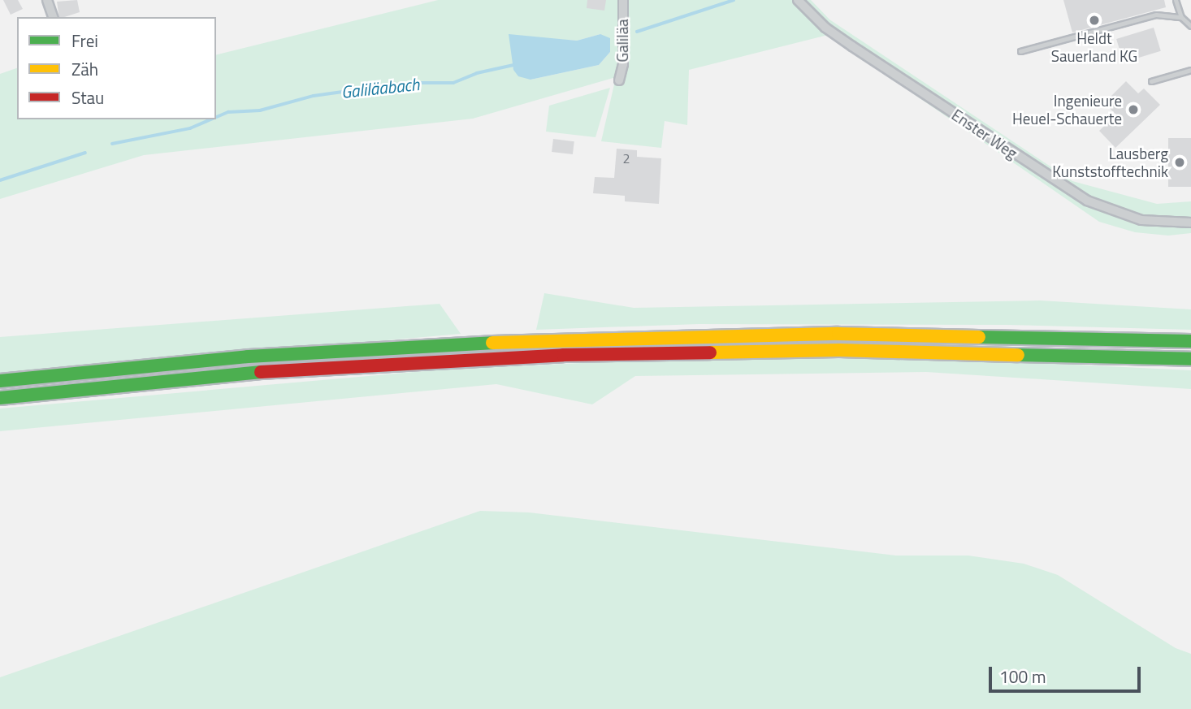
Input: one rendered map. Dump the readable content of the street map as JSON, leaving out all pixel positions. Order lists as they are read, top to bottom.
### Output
{
  "streets": {
    "street": ["Galiläa", "Enster Weg"]
  },
  "water": ["Galiläabach"],
  "places": ["Heldt Sauerland KG", "Ingenieure Heuel-Schauerte", "Lausberg Kunststofftechnik"],
  "house_numbers": ["2"],
  "legend": ["Frei", "Zäh", "Stau"],
  "scale_bar": "100 m"
}
